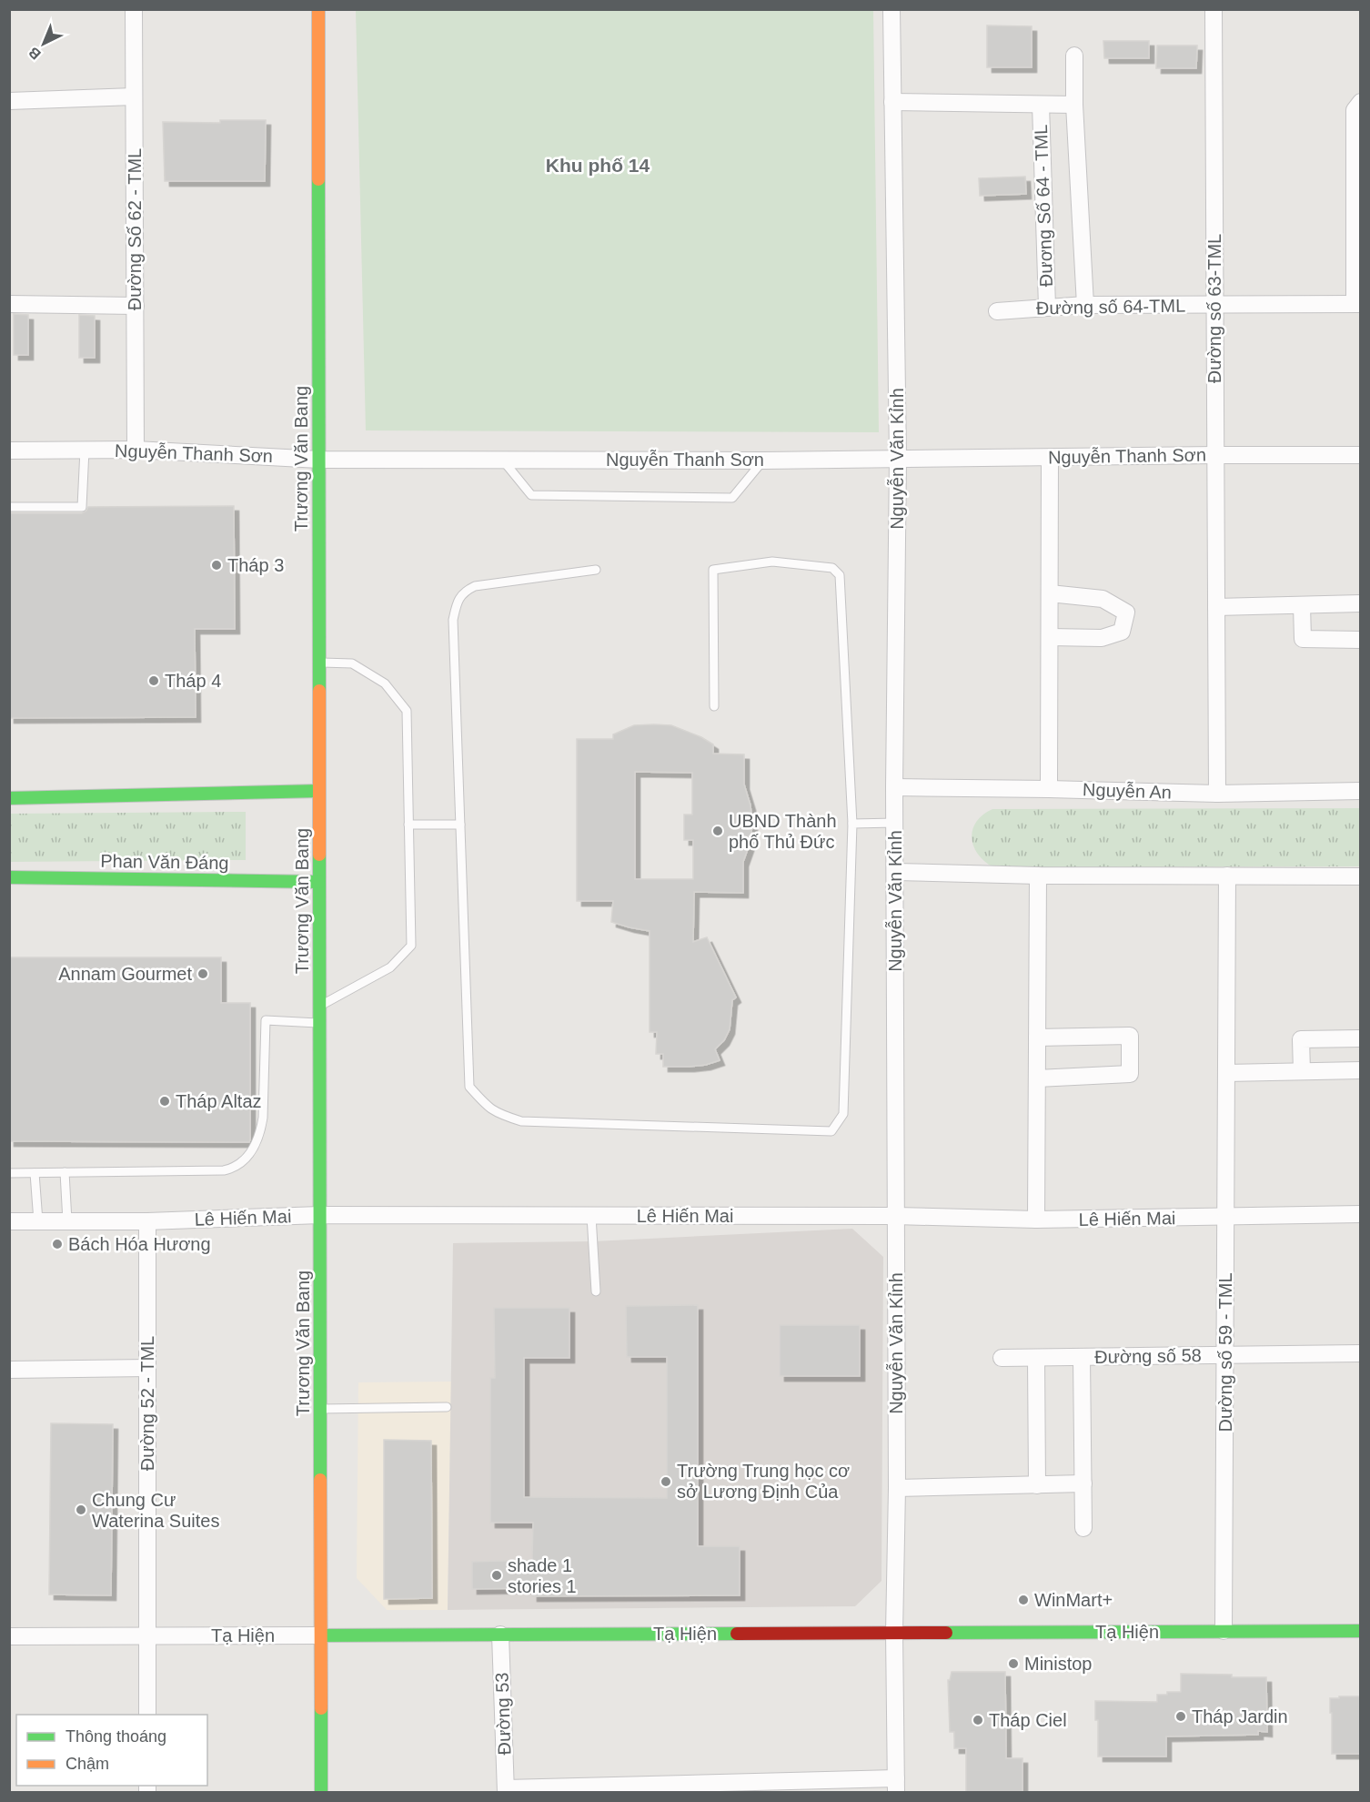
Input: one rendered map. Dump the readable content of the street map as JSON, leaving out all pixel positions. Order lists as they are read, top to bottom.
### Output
{
  "streets": {
    "street": [
      "Đương Số 64 - TML",
      "Đường Số 62 - TML",
      "Đường số 64-TML",
      "Đường số 63-TML",
      "Nguyễn Thanh Sơn",
      "Trương Văn Bang",
      "Nguyễn Văn Kỉnh",
      "Nguyễn An",
      "Phan Văn Đáng",
      "Lê Hiến Mai",
      "Dường số 59 - TML",
      "Đường số 58",
      "Đường 52 - TML",
      "Tạ Hiện",
      "Đường 53"
    ]
  },
  "crossings": [
    ["Đương Số 64 - TML", "Đường số 64-TML"],
    ["Đương Số 64 - TML", "Nguyễn Văn Kỉnh"],
    ["Đường Số 62 - TML", "Nguyễn Thanh Sơn"],
    ["Đường số 64-TML", "Đường số 63-TML"],
    ["Đường số 63-TML", "Nguyễn Thanh Sơn"],
    ["Đường số 63-TML", "Nguyễn An"],
    ["Nguyễn Thanh Sơn", "Trương Văn Bang"],
    ["Nguyễn Thanh Sơn", "Nguyễn Văn Kỉnh"],
    ["Trương Văn Bang", "Phan Văn Đáng"],
    ["Trương Văn Bang", "Lê Hiến Mai"],
    ["Trương Văn Bang", "Tạ Hiện"],
    ["Nguyễn Văn Kỉnh", "Nguyễn An"],
    ["Nguyễn Văn Kỉnh", "Lê Hiến Mai"],
    ["Nguyễn Văn Kỉnh", "Tạ Hiện"],
    ["Lê Hiến Mai", "Dường số 59 - TML"],
    ["Lê Hiến Mai", "Đường 52 - TML"],
    ["Dường số 59 - TML", "Đường số 58"],
    ["Dường số 59 - TML", "Tạ Hiện"],
    ["Đường 52 - TML", "Tạ Hiện"],
    ["Tạ Hiện", "Đường 53"]
  ],
  "districts": ["Khu phố 14"],
  "places": [
    "Tháp 3",
    "Tháp 4",
    "UBND Thành phố Thủ Đức",
    "Annam Gourmet",
    "Tháp Altaz",
    "Bách Hóa Hương",
    "Trường Trung học cơ sở Lương Định Của",
    "Chung Cư Waterina Suites",
    "shade 1 stories 1",
    "WinMart+",
    "Ministop",
    "Tháp Jardin",
    "Tháp Ciel"
  ],
  "legend": ["Thông thoáng", "Chậm"],
  "north": "bottom left"
}
